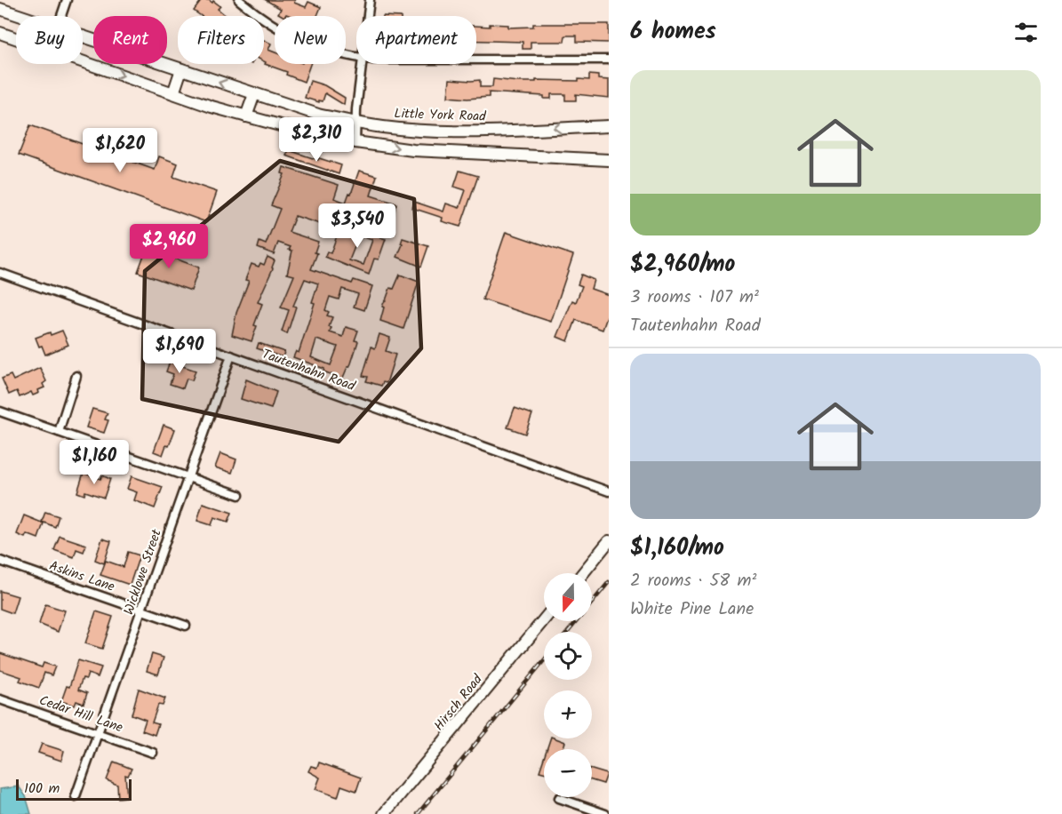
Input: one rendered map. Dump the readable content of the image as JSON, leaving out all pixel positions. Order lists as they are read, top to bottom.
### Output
{
  "streets": {
    "main road": ["Little York Road", "Hirsch Road"],
    "street": [
      "Tautenhahn Road",
      "Wicklowe Street",
      "Askins Lane",
      "Cedar Hill Lane"
    ]
  },
  "crossings": [
    ["Tautenhahn Road", "Wicklowe Street"],
    ["Wicklowe Street", "Askins Lane"],
    ["Wicklowe Street", "Cedar Hill Lane"]
  ],
  "scale_bar": "100 m",
  "north": "bottom",
  "page": {
    "heading": "6 homes",
    "chip": [
      "Buy",
      "Rent",
      "Filters",
      "New",
      "Apartment"
    ],
    "list": [
      {
        "name": "$2,960/mo",
        "note": "3 rooms · 107 m² · Tautenhahn Road"
      },
      {
        "name": "$1,160/mo",
        "note": "2 rooms · 58 m² · White Pine Lane"
      }
    ],
    "price": [
      "$2,310",
      "$1,620",
      "$3,540",
      "$2,960",
      "$1,690",
      "$1,160"
    ],
    "map_buttons": ["+", "−"],
    "scale": "100 m"
  }
}
